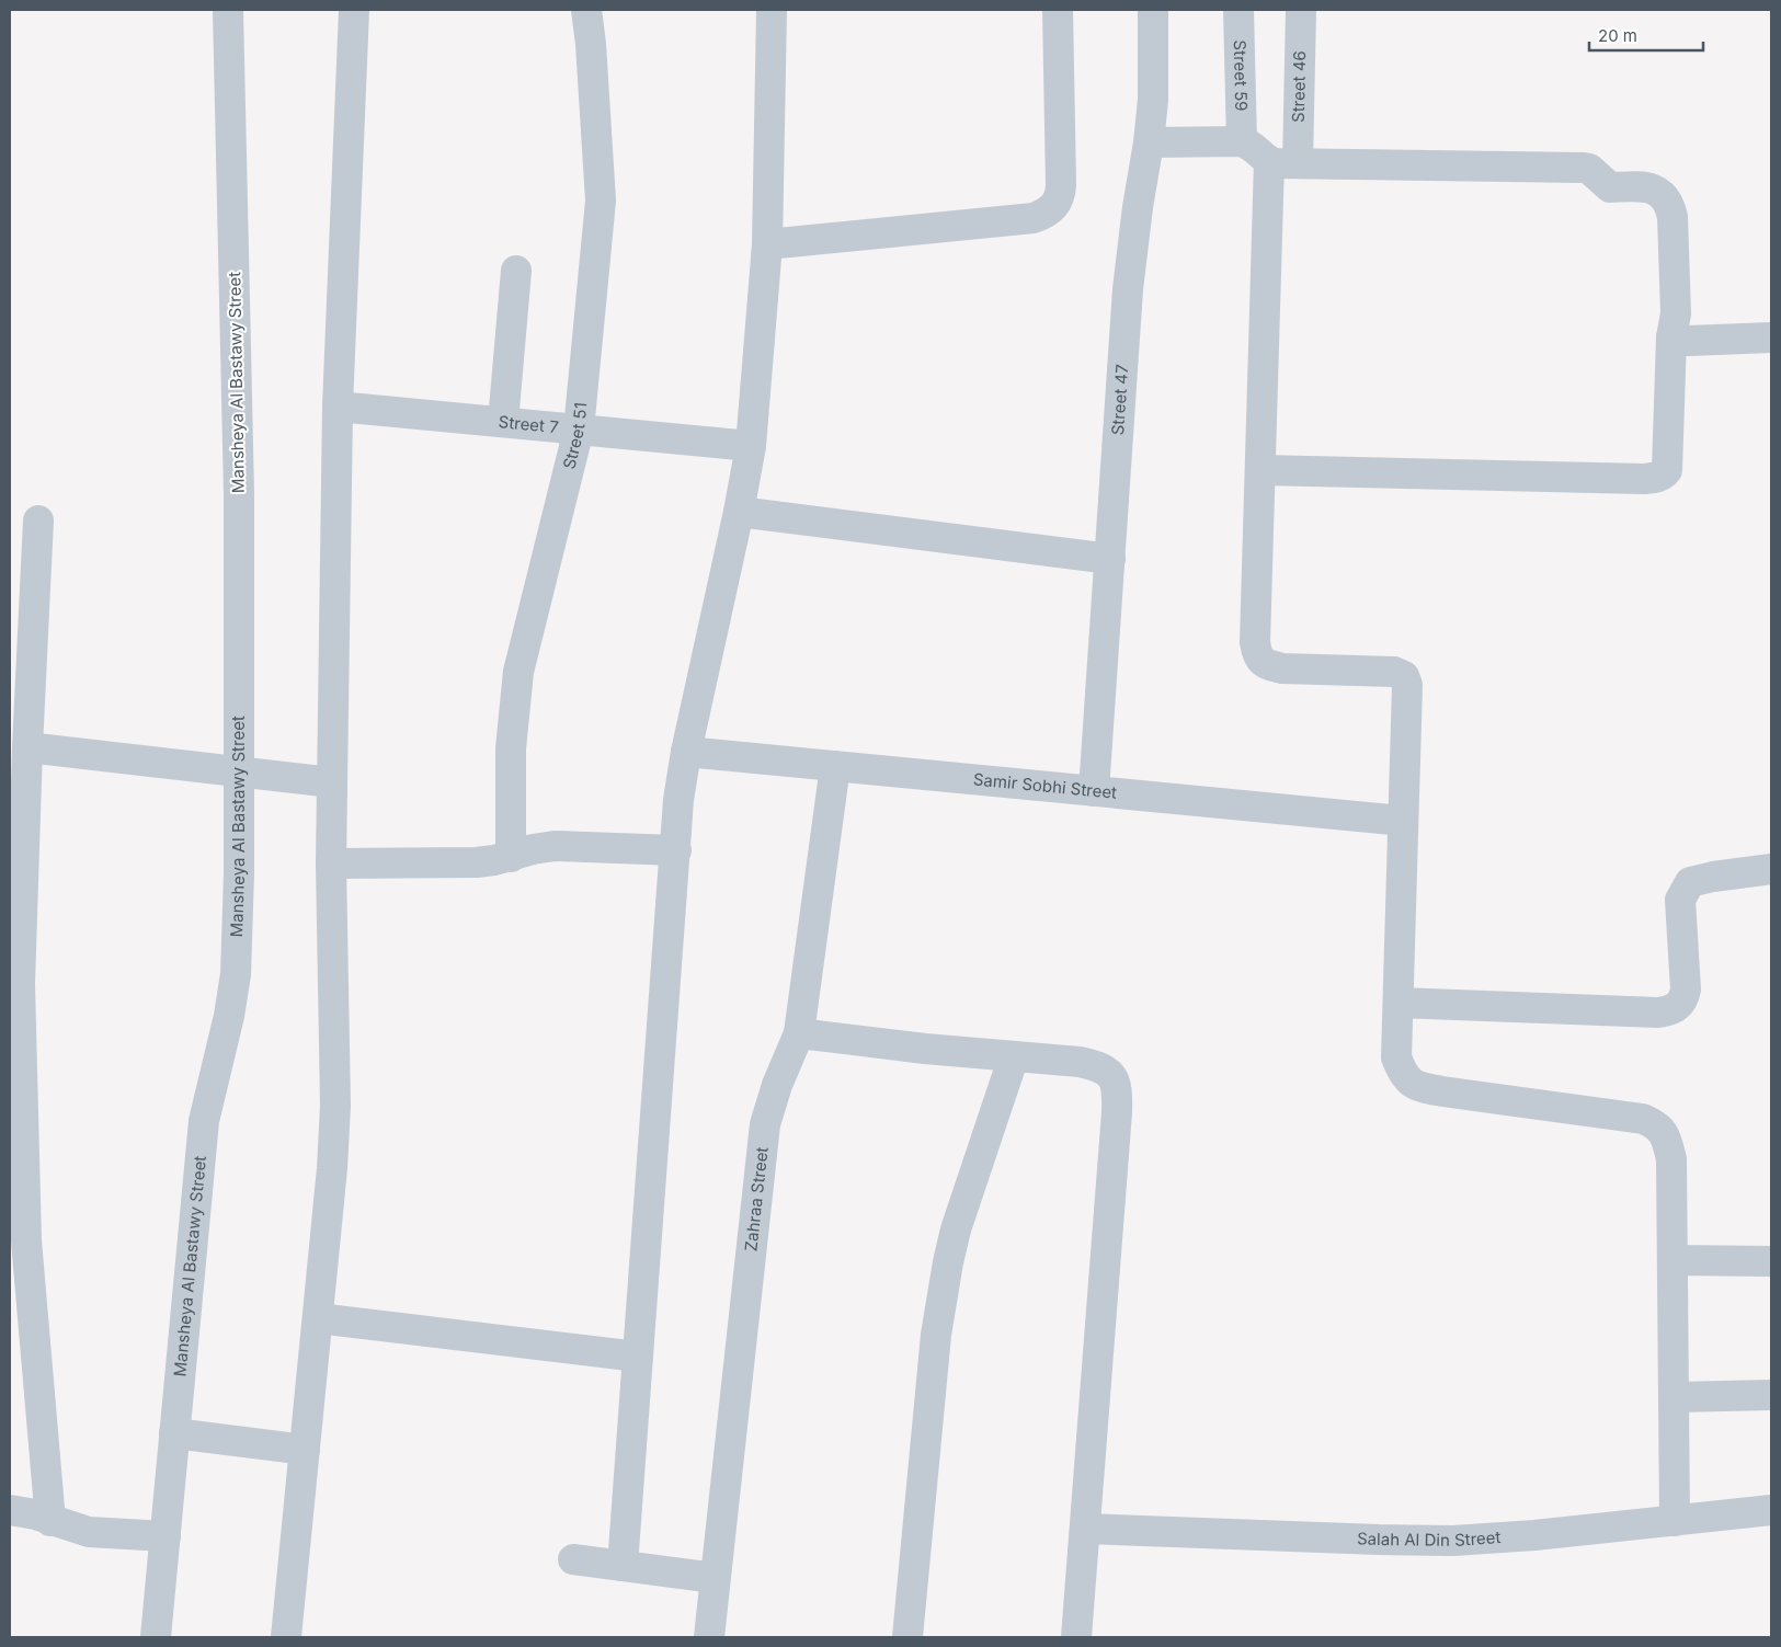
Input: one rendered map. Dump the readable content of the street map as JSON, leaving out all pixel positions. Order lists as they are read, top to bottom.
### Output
{
  "streets": {
    "street": [
      "Street 59",
      "Street 46",
      "Mansheya Al Bastawy Street",
      "Street 47",
      "Street 7",
      "Street 51",
      "Samir Sobhi Street",
      "Zahraa Street",
      "Salah Al Din Street"
    ]
  },
  "crossings": [
    ["Street 46", "Samir Sobhi Street"],
    ["Street 47", "Samir Sobhi Street"],
    ["Street 7", "Street 51"],
    ["Samir Sobhi Street", "Zahraa Street"]
  ],
  "scale_bar": "20 m"
}
